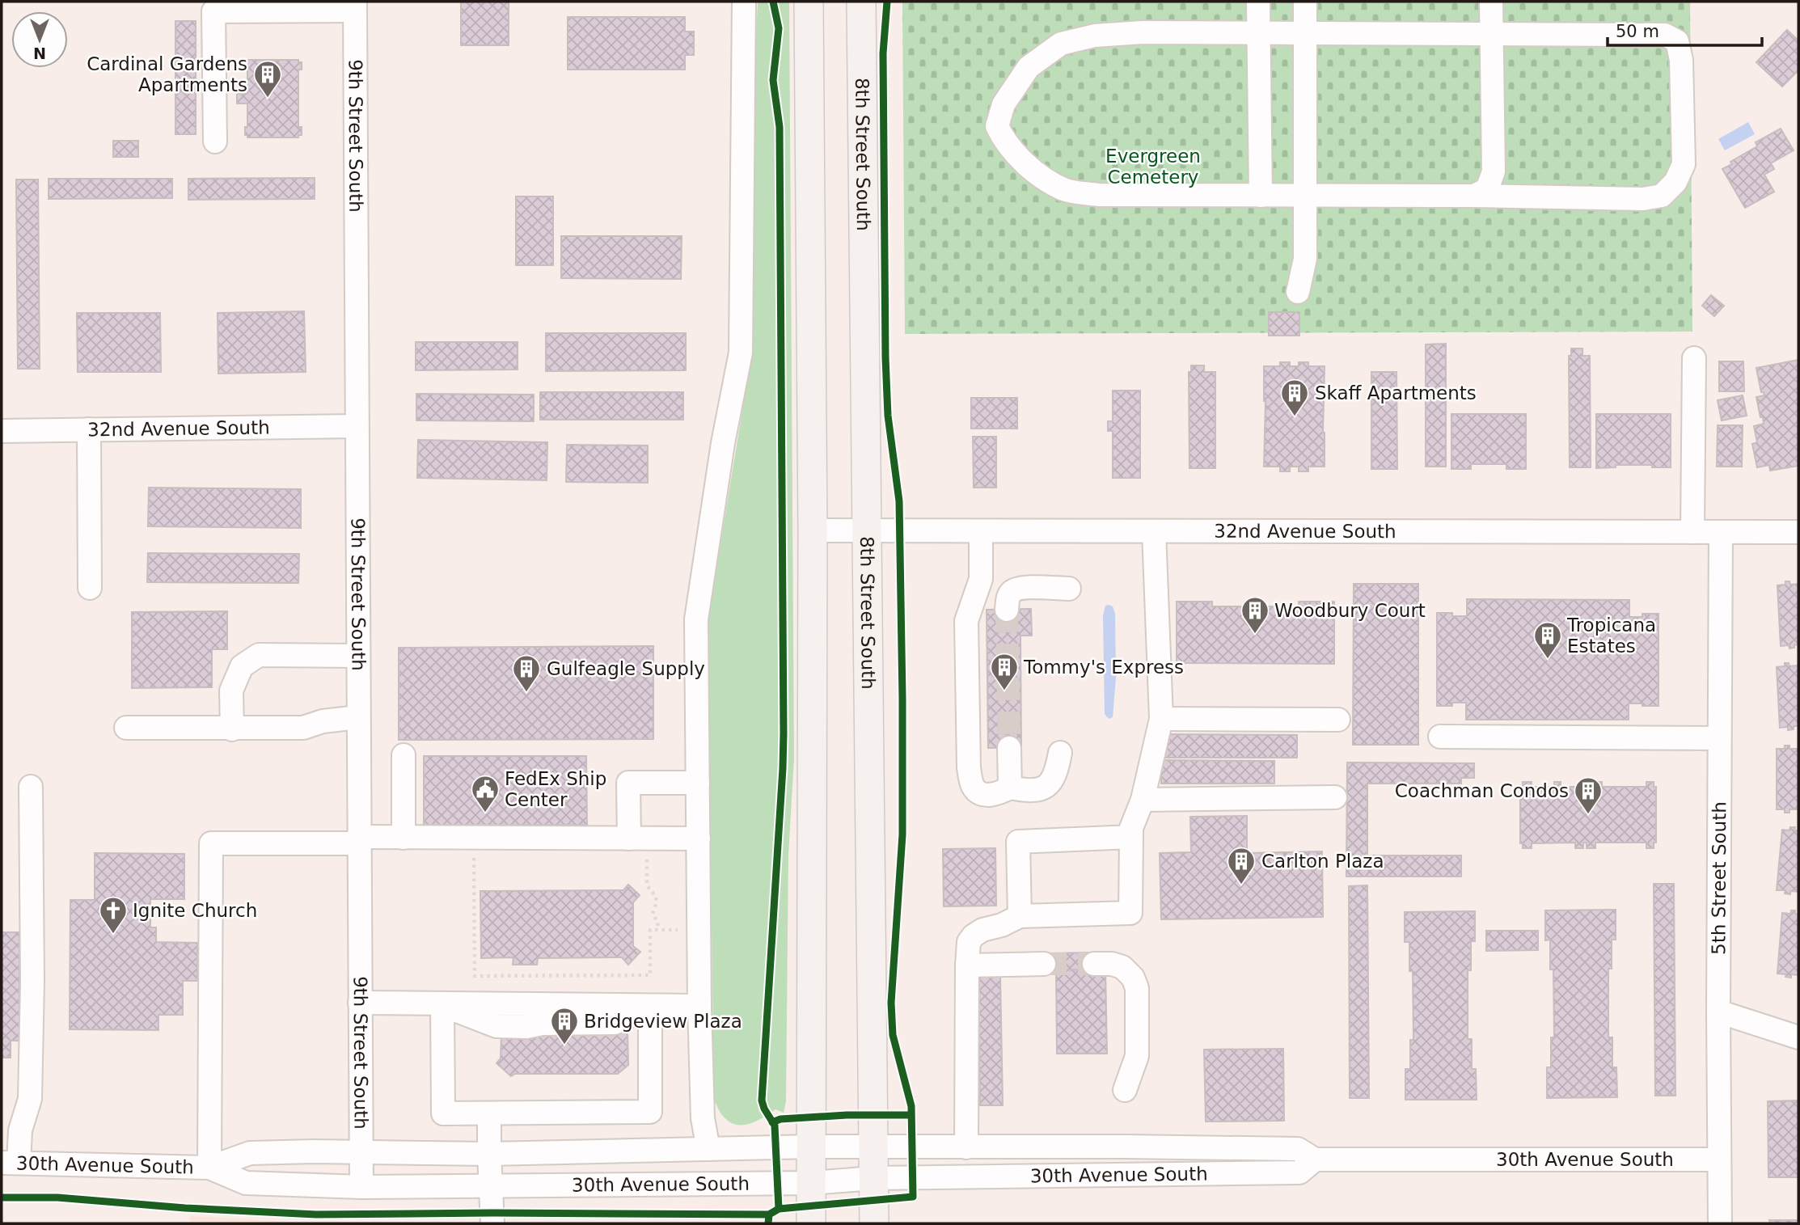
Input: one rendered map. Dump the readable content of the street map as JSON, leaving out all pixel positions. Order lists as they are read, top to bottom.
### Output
{
  "streets": {
    "main road": ["8th Street South"],
    "street": [
      "9th Street South",
      "32nd Avenue South",
      "5th Street South",
      "30th Avenue South"
    ]
  },
  "crossings": [
    ["9th Street South", "32nd Avenue South"],
    ["9th Street South", "30th Avenue South"],
    ["8th Street South", "32nd Avenue South"],
    ["8th Street South", "30th Avenue South"],
    ["32nd Avenue South", "5th Street South"],
    ["5th Street South", "30th Avenue South"]
  ],
  "parks": ["Evergreen Cemetery"],
  "places": {
    "building": [
      "Cardinal Gardens Apartments",
      "Skaff Apartments",
      "Woodbury Court",
      "Tropicana Estates",
      "Tommy's Express",
      "Gulfeagle Supply",
      "Coachman Condos",
      "Carlton Plaza",
      "Bridgeview Plaza"
    ],
    "public building": ["FedEx Ship Center"],
    "church": ["Ignite Church"]
  },
  "scale_bar": "50 m",
  "north": "bottom"
}
